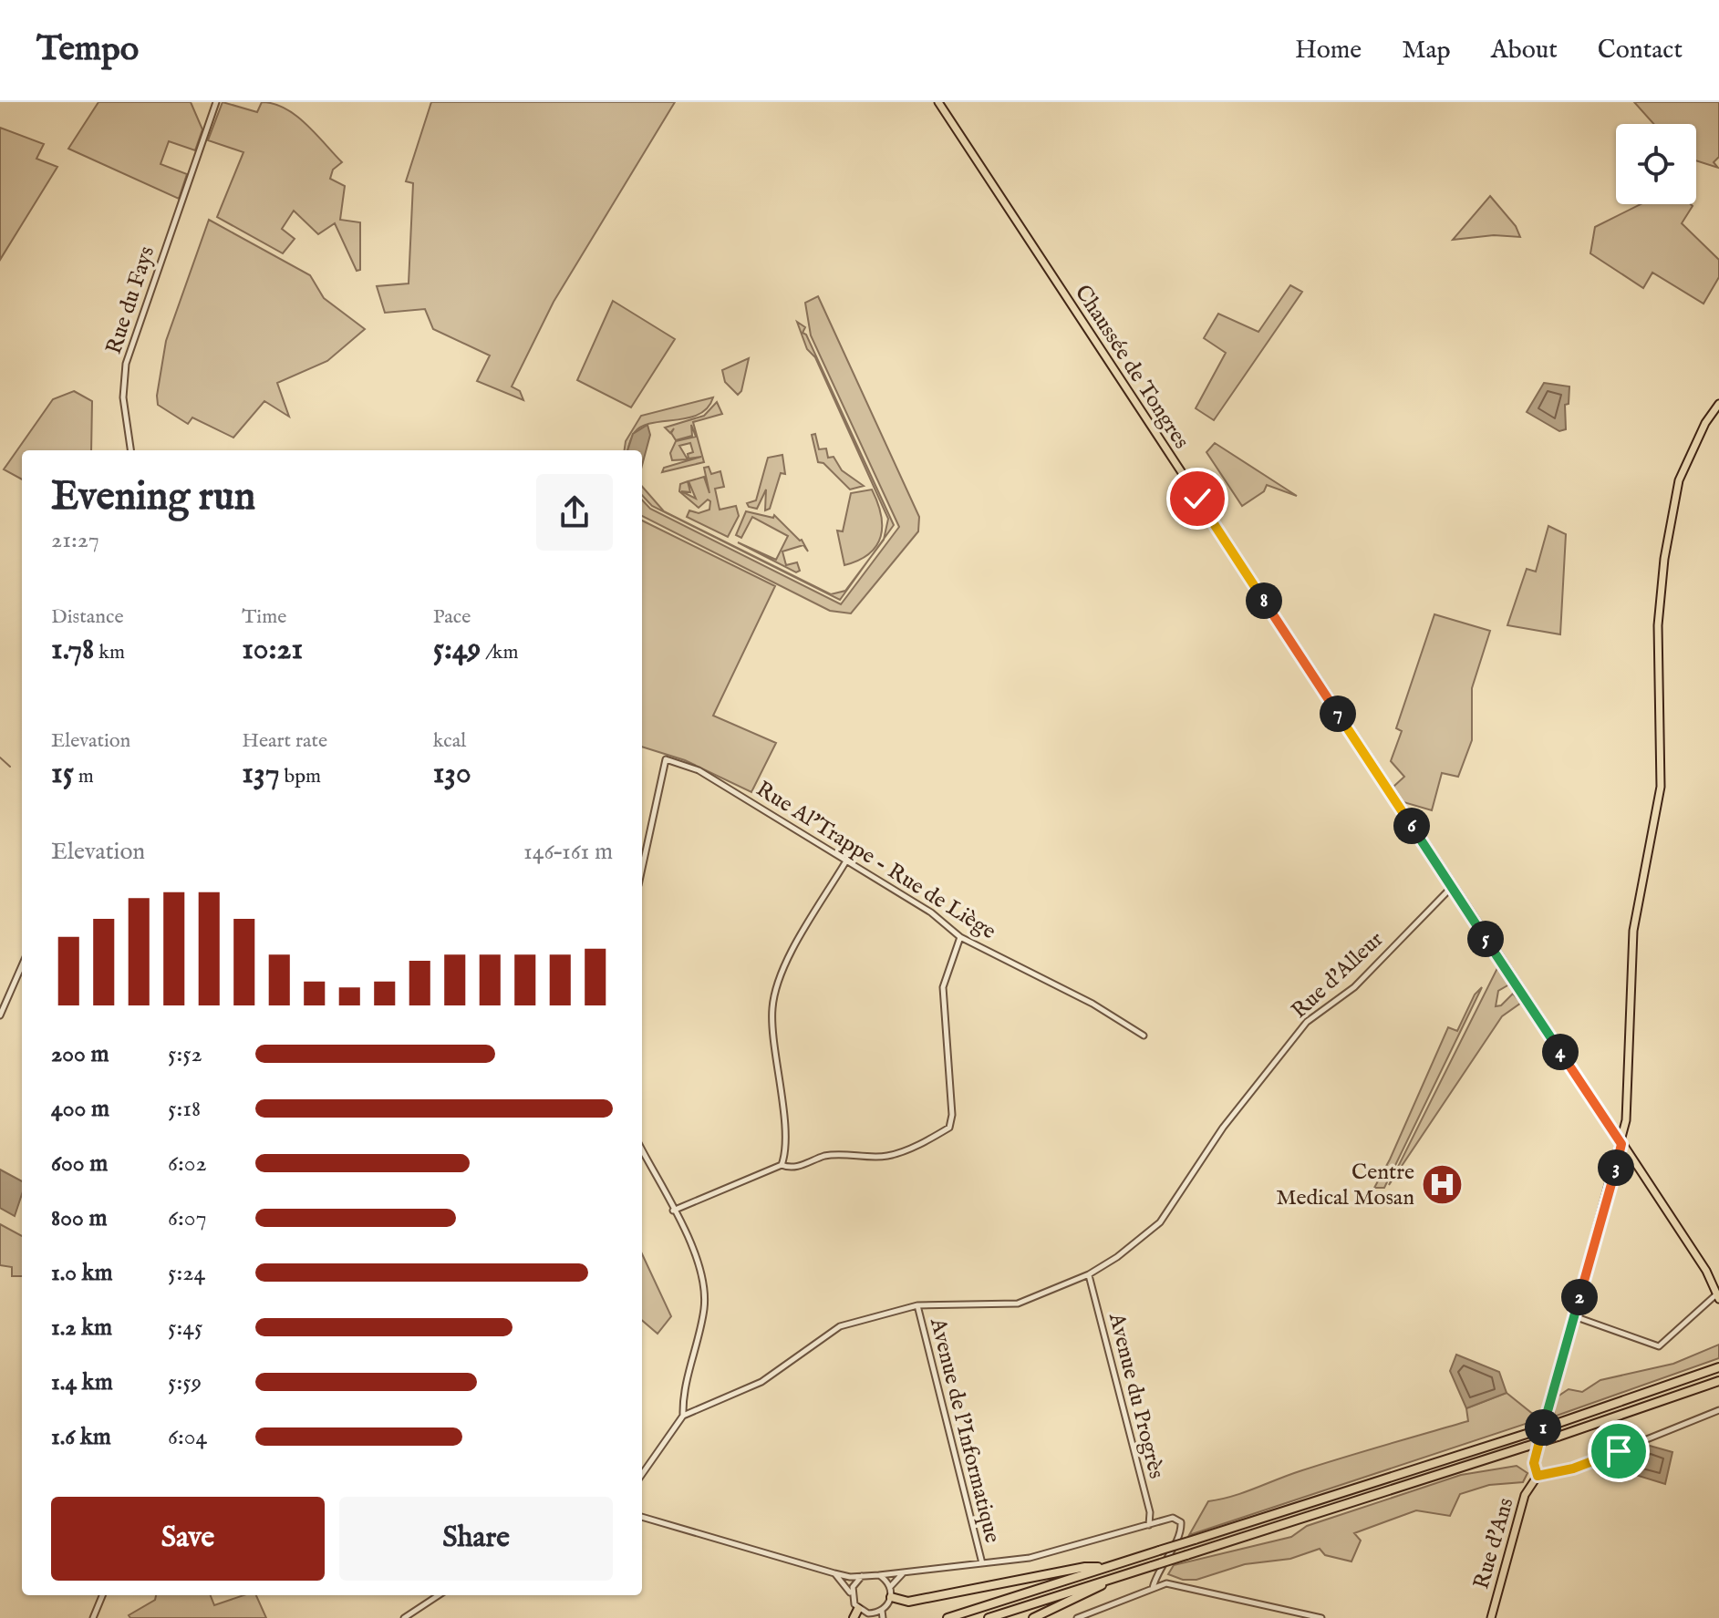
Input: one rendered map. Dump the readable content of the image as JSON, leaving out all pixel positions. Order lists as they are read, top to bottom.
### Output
{
  "streets": {
    "main road": ["Chaussée de Tongres", "Rue d'Ans"],
    "street": [
      "Rue du Fays",
      "Rue Al'Trappe - Rue de Liège",
      "Rue d'Alleur",
      "Avenue du Progrès",
      "Avenue de l'Informatique"
    ]
  },
  "crossings": [
    ["Chaussée de Tongres", "Rue d'Alleur"],
    ["Chaussée de Tongres", "Rue d'Ans"],
    ["Rue d'Alleur", "Avenue du Progrès"],
    ["Rue d'Alleur", "Avenue de l'Informatique"]
  ],
  "places": {
    "hospital": ["Centre Medical Mosan"]
  },
  "page": {
    "header": "Tempo",
    "nav": [
      "Home",
      "Map",
      "About",
      "Contact"
    ],
    "heading": ["Evening run", "21:27"],
    "stats": [
      ["Distance", "1.78 km"],
      ["Time", "10:21"],
      ["Pace", "5:49 /km"],
      ["Elevation", "15 m"],
      ["Heart rate", "137 bpm"],
      ["kcal", "130"]
    ],
    "pins": [
      "8",
      "7",
      "6",
      "5",
      "4",
      "3",
      "2",
      "1"
    ],
    "chart": ["Elevation", "146–161 m"],
    "list": [
      {
        "name": "200 m",
        "note": "5:52"
      },
      {
        "name": "400 m",
        "note": "5:18"
      },
      {
        "name": "600 m",
        "note": "6:02"
      },
      {
        "name": "800 m",
        "note": "6:07"
      },
      {
        "name": "1.0 km",
        "note": "5:24"
      },
      {
        "name": "1.2 km",
        "note": "5:45"
      },
      {
        "name": "1.4 km",
        "note": "5:59"
      },
      {
        "name": "1.6 km",
        "note": "6:04"
      }
    ],
    "buttons": ["Save", "Share"]
  }
}
